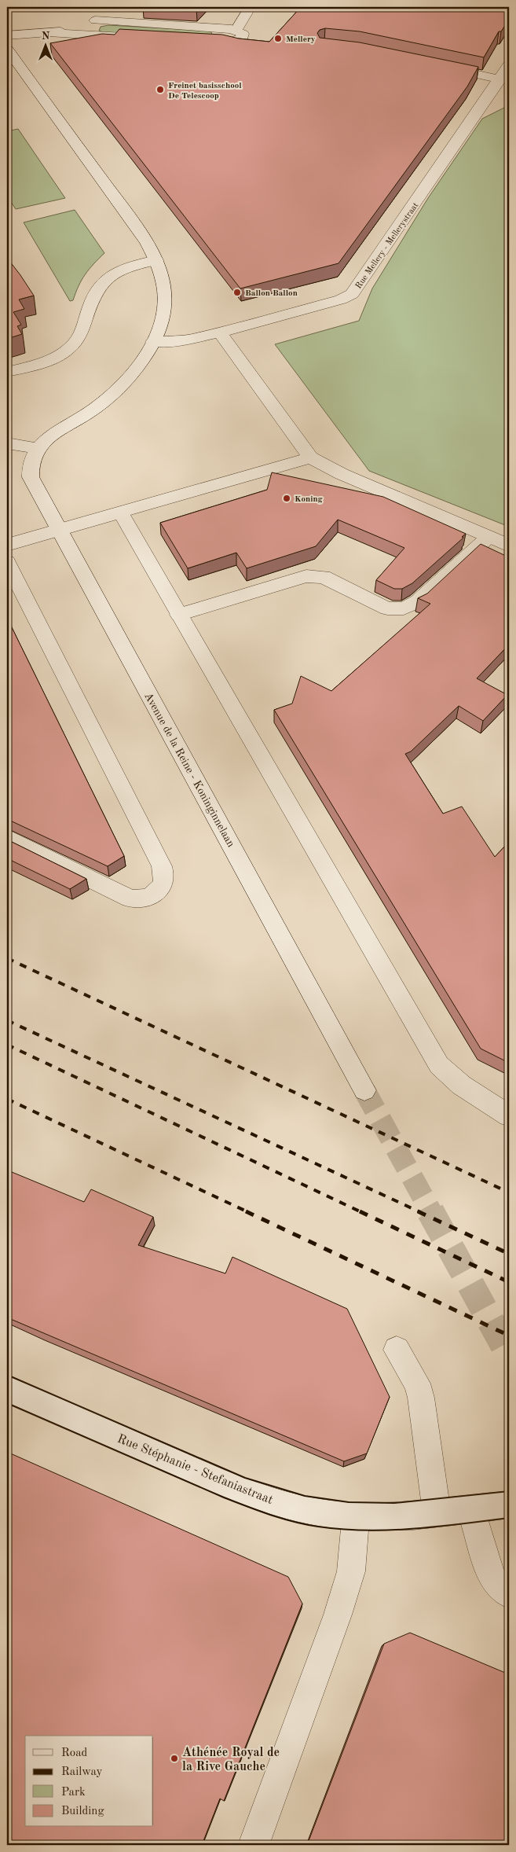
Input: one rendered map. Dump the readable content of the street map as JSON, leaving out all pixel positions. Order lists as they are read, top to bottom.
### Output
{
  "streets": {
    "street": ["Rue Mellery - Mellerystraat", "Avenue de la Reine - Koninginnelaan", "Rue Stéphanie - Stefaniastraat"]
  },
  "places": [
    "Mellery",
    "Freinet basisschool De Telescoop",
    "Ballon Ballon",
    "Koning",
    "Athénée Royal de la Rive Gauche"
  ],
  "legend": [
    "Road",
    "Railway",
    "Park",
    "Building"
  ],
  "north": "top"
}
